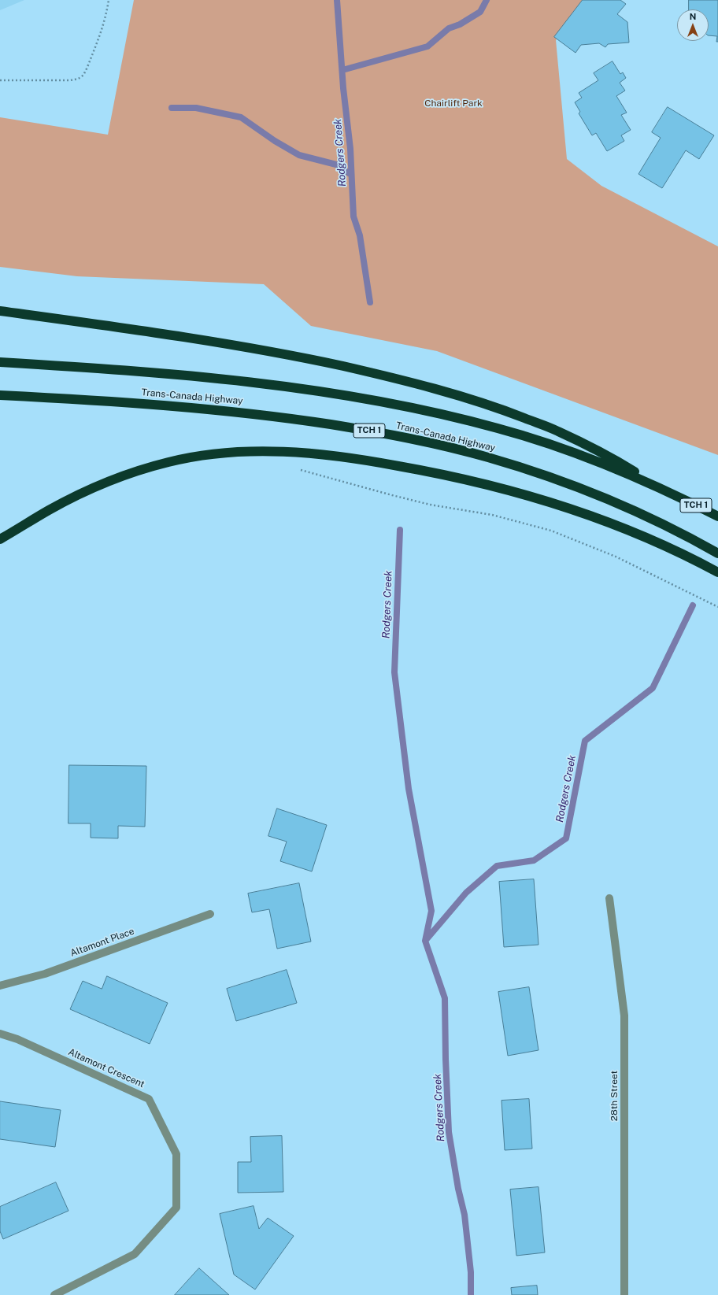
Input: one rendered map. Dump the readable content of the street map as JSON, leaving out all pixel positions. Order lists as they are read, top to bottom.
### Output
{
  "streets": {
    "highway": ["Trans-Canada Highway", "TCH 1"],
    "street": ["Altamont Place", "Altamont Crescent", "28th Street"]
  },
  "water": ["Rodgers Creek"],
  "parks": ["Chairlift Park"],
  "north": "top"
}
